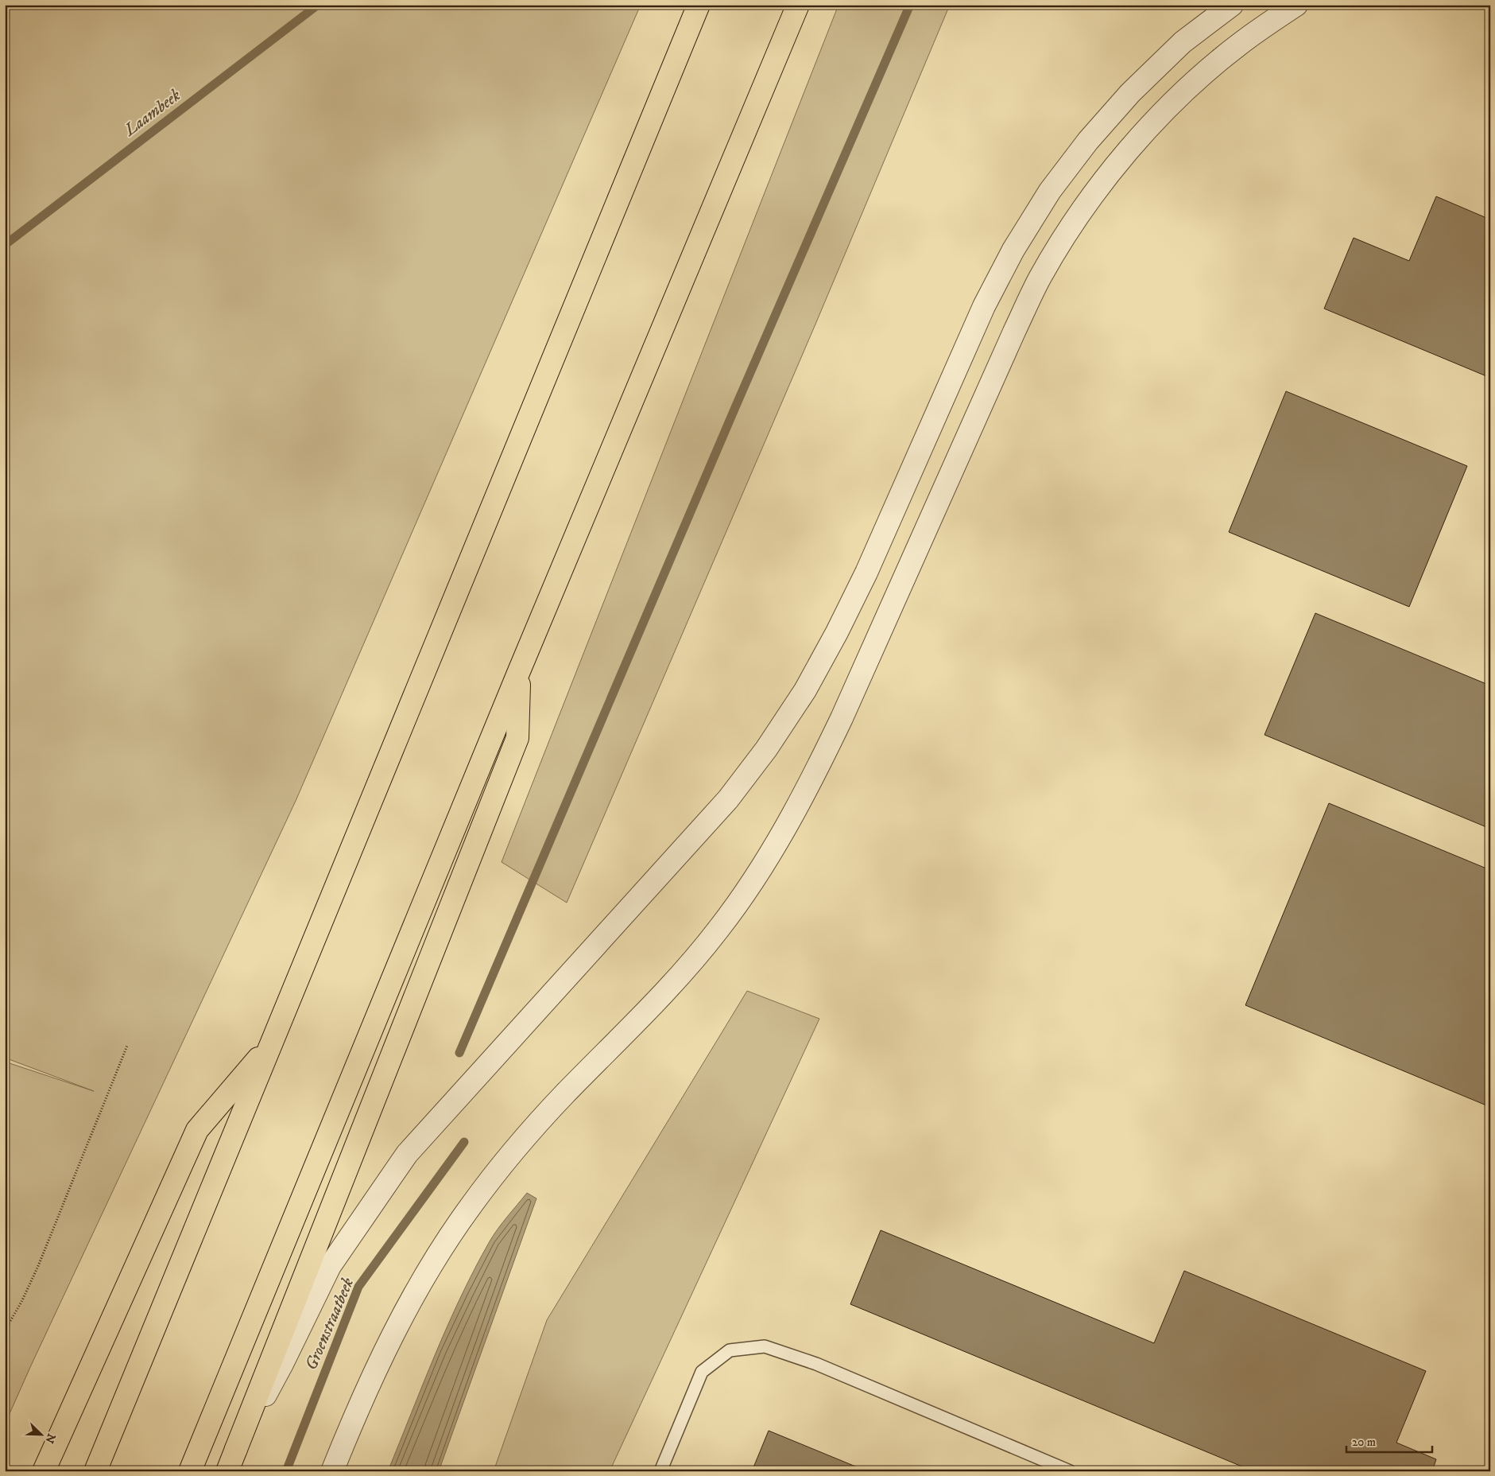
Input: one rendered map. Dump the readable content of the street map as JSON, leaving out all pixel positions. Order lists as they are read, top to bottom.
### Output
{
  "water": ["Laambeek", "Groenstraatbeek"],
  "scale_bar": "20 m",
  "north": "bottom right"
}
